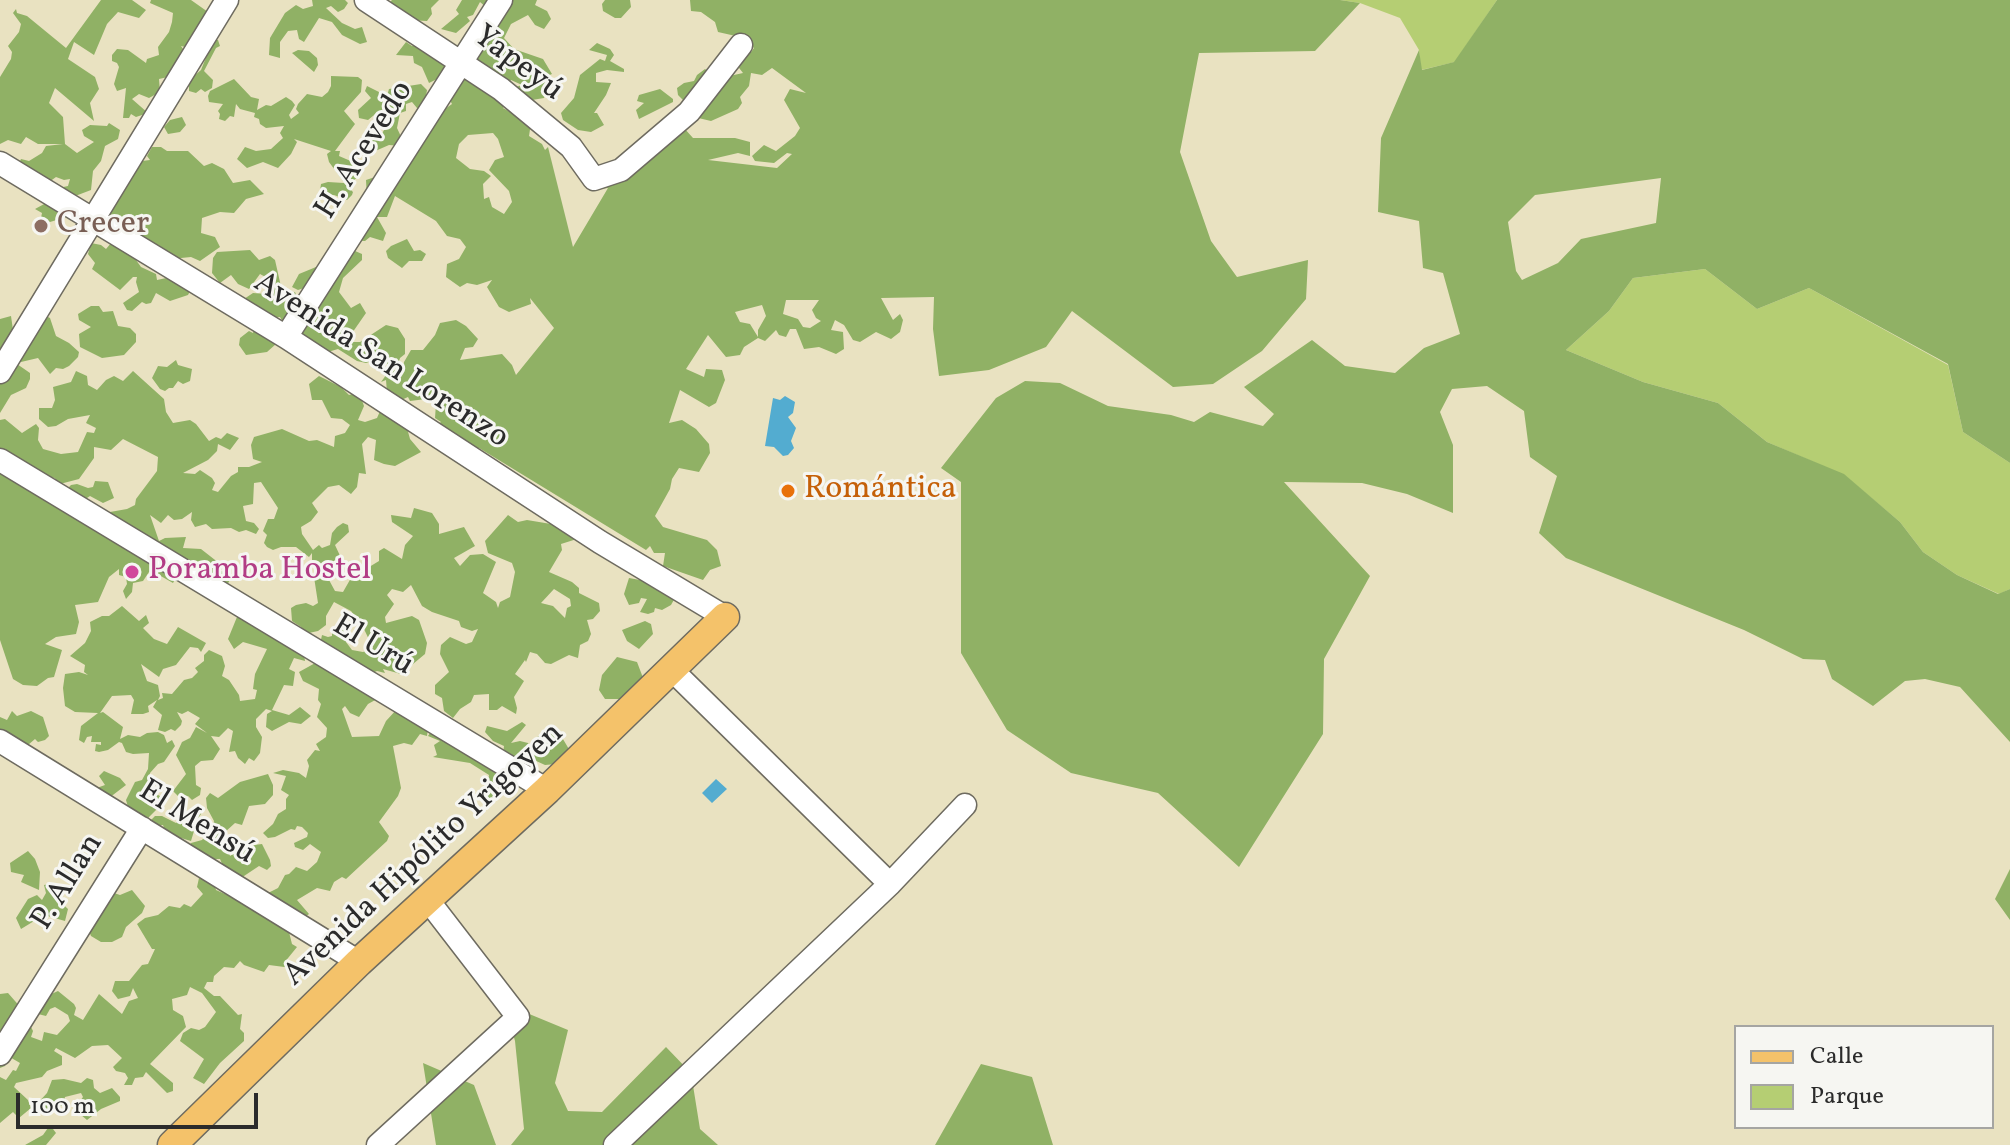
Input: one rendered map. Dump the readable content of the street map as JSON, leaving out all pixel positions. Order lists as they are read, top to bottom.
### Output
{
  "streets": {
    "main road": ["Avenida Hipólito Yrigoyen"],
    "street": [
      "Yapeyú",
      "H. Acevedo",
      "Avenida San Lorenzo",
      "El Urú",
      "El Mensú",
      "P. Allan"
    ]
  },
  "crossings": [
    ["Yapeyú", "H. Acevedo"],
    ["H. Acevedo", "Avenida San Lorenzo"],
    ["Avenida San Lorenzo", "Avenida Hipólito Yrigoyen"],
    ["El Urú", "Avenida Hipólito Yrigoyen"],
    ["El Mensú", "Avenida Hipólito Yrigoyen"],
    ["El Mensú", "P. Allan"]
  ],
  "places": ["Crecer", "Romántica", "Poramba Hostel"],
  "legend": ["Calle", "Parque"],
  "scale_bar": "100 m"
}
